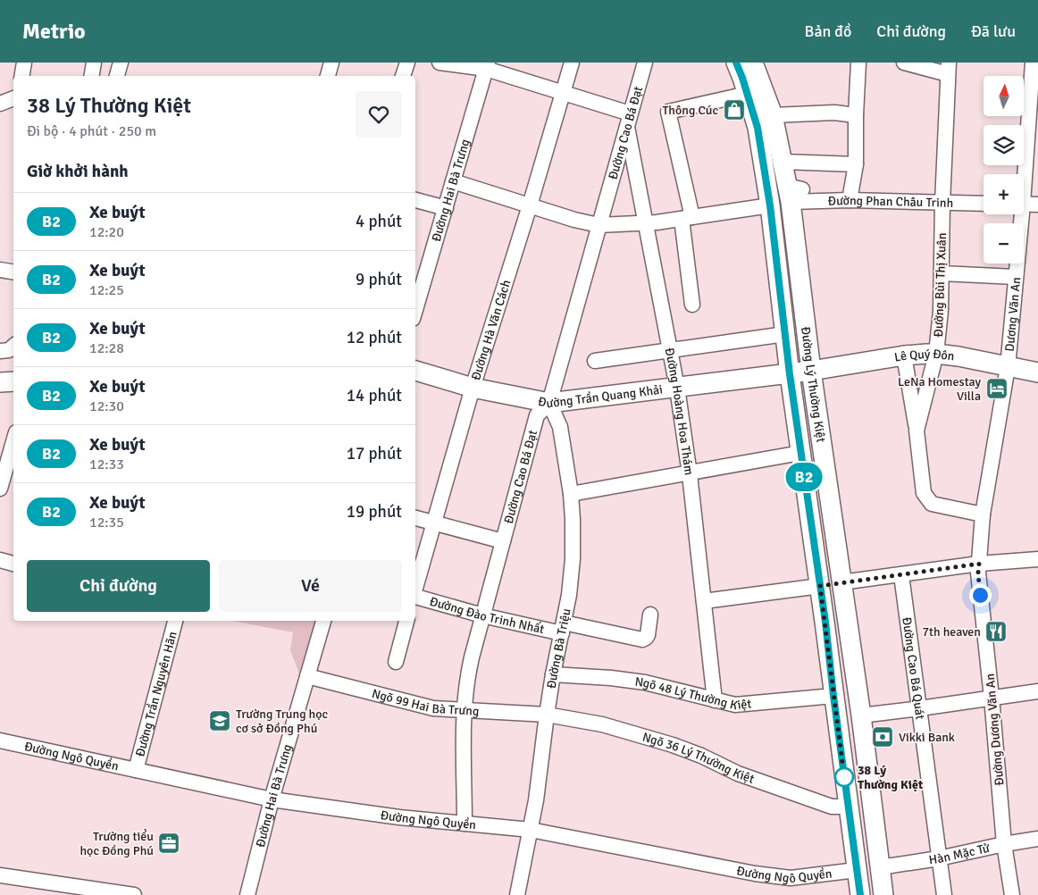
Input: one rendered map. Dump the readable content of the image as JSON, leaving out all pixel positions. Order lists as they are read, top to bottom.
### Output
{
  "streets": {
    "main road": ["Lê Quý Đôn", "Đường Lý Thường Kiệt", "Đường Trần Quang Khải"],
    "street": [
      "Đường Cao Bá Đạt",
      "Đường Hai Bà Trưng",
      "Đường Phan Châu Trinh",
      "Đường Bùi Thị Xuân",
      "Dương Văn An",
      "Đường Hà Văn Cách",
      "Đường Hoàng Hoa Thám",
      "Đường Đào Trinh Nhất",
      "Đường Bà Triệu",
      "Đường Cao Bá Quát",
      "Ngõ 48 Lý Thường Kiệt",
      "Đường Trần Nguyên Hãn",
      "Ngõ 99 Hai Bà Trưng",
      "Đường Dương Văn An",
      "Đường Ngô Quyền",
      "Ngõ 36 Lý Thường Kiệt",
      "Hàn Mặc Tử"
    ]
  },
  "crossings": [
    ["Đường Cao Bá Đạt", "Đường Trần Quang Khải"],
    ["Đường Cao Bá Đạt", "Đường Hoàng Hoa Thám"],
    ["Đường Cao Bá Đạt", "Đường Đào Trinh Nhất"],
    ["Đường Cao Bá Đạt", "Đường Bà Triệu"],
    ["Đường Cao Bá Đạt", "Ngõ 99 Hai Bà Trưng"],
    ["Đường Cao Bá Đạt", "Đường Ngô Quyền"],
    ["Đường Hai Bà Trưng", "Ngõ 99 Hai Bà Trưng"],
    ["Đường Hai Bà Trưng", "Đường Ngô Quyền"],
    ["Đường Phan Châu Trinh", "Đường Bùi Thị Xuân"],
    ["Đường Phan Châu Trinh", "Đường Lý Thường Kiệt"],
    ["Đường Bùi Thị Xuân", "Dương Văn An"],
    ["Đường Bùi Thị Xuân", "Lê Quý Đôn"],
    ["Dương Văn An", "Lê Quý Đôn"],
    ["Dương Văn An", "Đường Dương Văn An"],
    ["Đường Hà Văn Cách", "Đường Trần Quang Khải"],
    ["Lê Quý Đôn", "Đường Lý Thường Kiệt"],
    ["Lê Quý Đôn", "Đường Trần Quang Khải"],
    ["Đường Lý Thường Kiệt", "Đường Trần Quang Khải"],
    ["Đường Lý Thường Kiệt", "Ngõ 48 Lý Thường Kiệt"],
    ["Đường Lý Thường Kiệt", "Đường Ngô Quyền"],
    ["Đường Lý Thường Kiệt", "Ngõ 36 Lý Thường Kiệt"],
    ["Đường Lý Thường Kiệt", "Hàn Mặc Tử"],
    ["Đường Trần Quang Khải", "Đường Hoàng Hoa Thám"],
    ["Đường Trần Quang Khải", "Đường Bà Triệu"],
    ["Đường Hoàng Hoa Thám", "Ngõ 48 Lý Thường Kiệt"],
    ["Đường Đào Trinh Nhất", "Đường Bà Triệu"],
    ["Đường Bà Triệu", "Ngõ 48 Lý Thường Kiệt"],
    ["Đường Bà Triệu", "Ngõ 99 Hai Bà Trưng"],
    ["Đường Bà Triệu", "Đường Ngô Quyền"],
    ["Đường Bà Triệu", "Ngõ 36 Lý Thường Kiệt"],
    ["Đường Cao Bá Quát", "Hàn Mặc Tử"],
    ["Đường Trần Nguyên Hãn", "Đường Ngô Quyền"],
    ["Ngõ 99 Hai Bà Trưng", "Ngõ 36 Lý Thường Kiệt"],
    ["Đường Dương Văn An", "Hàn Mặc Tử"]
  ],
  "places": {
    "shop": ["Thông Cúc"],
    "hotel": ["LeNa Homestay Villa"],
    "restaurant": ["7th heaven"],
    "school or university": ["Trường Trung học cơ sở Đồng Phú"],
    "bank": ["Vikki Bank"],
    "other": ["38 Lý Thường Kiệt"],
    "office": ["Trường tiểu học Đồng Phú"]
  },
  "lines": ["bus line B2"],
  "north": "top",
  "page": {
    "header": "Metrio",
    "nav": ["Bản đồ", "Chỉ đường", "Đã lưu"],
    "on_map": "B2",
    "map_buttons": ["+", "−"],
    "heading": [
      ["38 Lý Thường Kiệt", "Đi bộ · 4 phút · 250 m"],
      "Giờ khởi hành"
    ],
    "list": [
      {
        "mark": "B2",
        "name": "Xe buýt",
        "note": "12:20",
        "value": "4 phút"
      },
      {
        "mark": "B2",
        "name": "Xe buýt",
        "note": "12:25",
        "value": "9 phút"
      },
      {
        "mark": "B2",
        "name": "Xe buýt",
        "note": "12:28",
        "value": "12 phút"
      },
      {
        "mark": "B2",
        "name": "Xe buýt",
        "note": "12:30",
        "value": "14 phút"
      },
      {
        "mark": "B2",
        "name": "Xe buýt",
        "note": "12:33",
        "value": "17 phút"
      },
      {
        "mark": "B2",
        "name": "Xe buýt",
        "note": "12:35",
        "value": "19 phút"
      }
    ],
    "buttons": ["Chỉ đường", "Vé"]
  }
}
